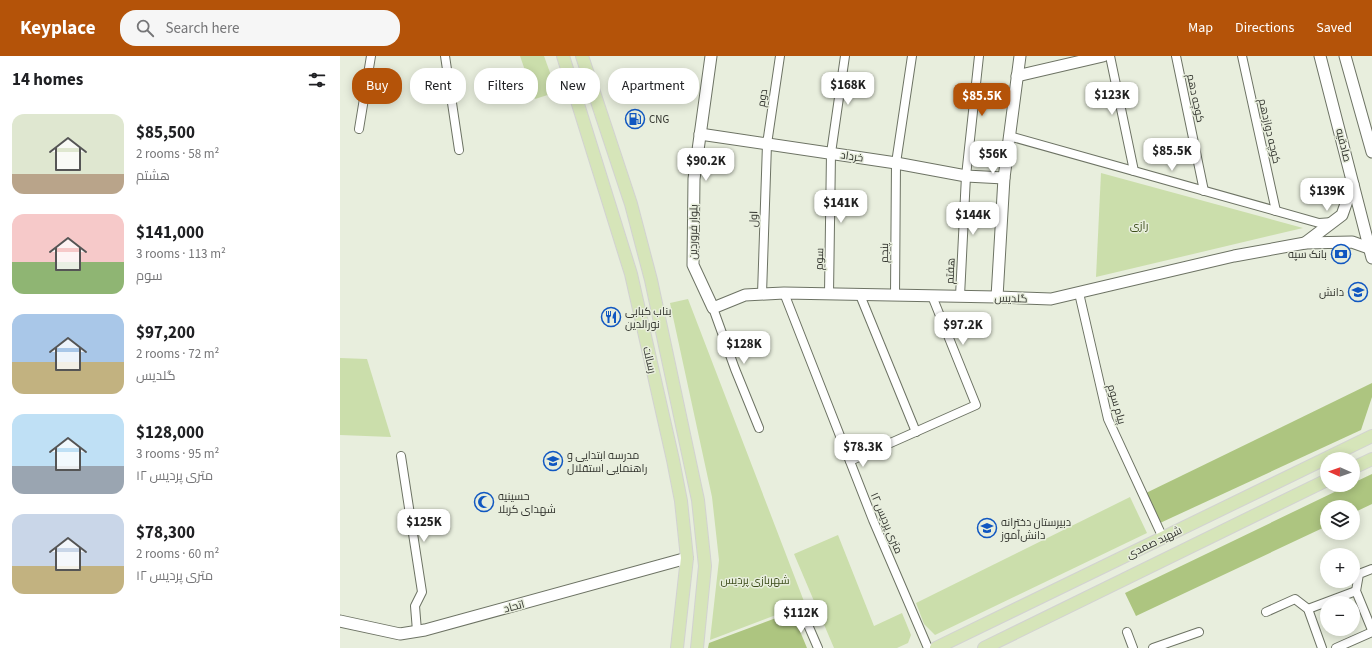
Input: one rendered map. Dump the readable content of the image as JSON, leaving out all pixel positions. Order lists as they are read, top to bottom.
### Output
{
  "streets": {
    "main road": ["رسالت", "شهید صمدی"],
    "street": [
      "دوم",
      "کوچه دهم",
      "کوچه دوازدهم",
      "صادقیه",
      "خرداد",
      "اول",
      "بلوار فروردین",
      "پنجم",
      "سوم",
      "هفتم",
      "گلدیس",
      "پیام سوم",
      "۱۲ متری پردیس",
      "اتحاد"
    ]
  },
  "crossings": [
    ["دوم", "خرداد"],
    ["دوم", "اول"],
    ["صادقیه", "گلدیس"],
    ["خرداد", "اول"],
    ["خرداد", "بلوار فروردین"],
    ["خرداد", "پنجم"],
    ["خرداد", "سوم"],
    ["خرداد", "هفتم"],
    ["اول", "گلدیس"],
    ["بلوار فروردین", "گلدیس"],
    ["پنجم", "گلدیس"],
    ["سوم", "گلدیس"],
    ["هفتم", "گلدیس"],
    ["گلدیس", "پیام سوم"],
    ["گلدیس", "۱۲ متری پردیس"],
    ["رسالت", "اتحاد"],
    ["پیام سوم", "شهید صمدی"]
  ],
  "parks": ["رازی", "شهربازی پردیس"],
  "places": {
    "fuel station": ["CNG"],
    "bank": ["بانک سپه"],
    "school or university": ["دانش", "مدرسه ابتدایی و راهنمایی استقلال", "دبیرستان دخترانه دانش‌آموز"],
    "restaurant": ["بناب کبابی نورالدین"],
    "mosque": ["حسینیه شهدای کربلا"]
  },
  "north": "left",
  "page": {
    "header": "Keyplace",
    "search": "Search here",
    "nav": ["Map", "Directions", "Saved"],
    "heading": "14 homes",
    "chip": [
      "Buy",
      "Rent",
      "Filters",
      "New",
      "Apartment"
    ],
    "price": [
      "$168K",
      "$123K",
      "$85.5K",
      "$85.5K",
      "$56K",
      "$90.2K",
      "$139K",
      "$141K",
      "$144K",
      "$97.2K",
      "$128K",
      "$78.3K",
      "$125K",
      "$112K"
    ],
    "list": [
      {
        "name": "$85,500",
        "note": "2 rooms · 58 m² · هشتم"
      },
      {
        "name": "$141,000",
        "note": "3 rooms · 113 m² · سوم"
      },
      {
        "name": "$97,200",
        "note": "2 rooms · 72 m² · گلدیس"
      },
      {
        "name": "$128,000",
        "note": "3 rooms · 95 m² · ۱۲ متری پردیس"
      },
      {
        "name": "$78,300",
        "note": "2 rooms · 60 m² · ۱۲ متری پردیس"
      }
    ],
    "map_buttons": ["+", "−"]
  }
}
